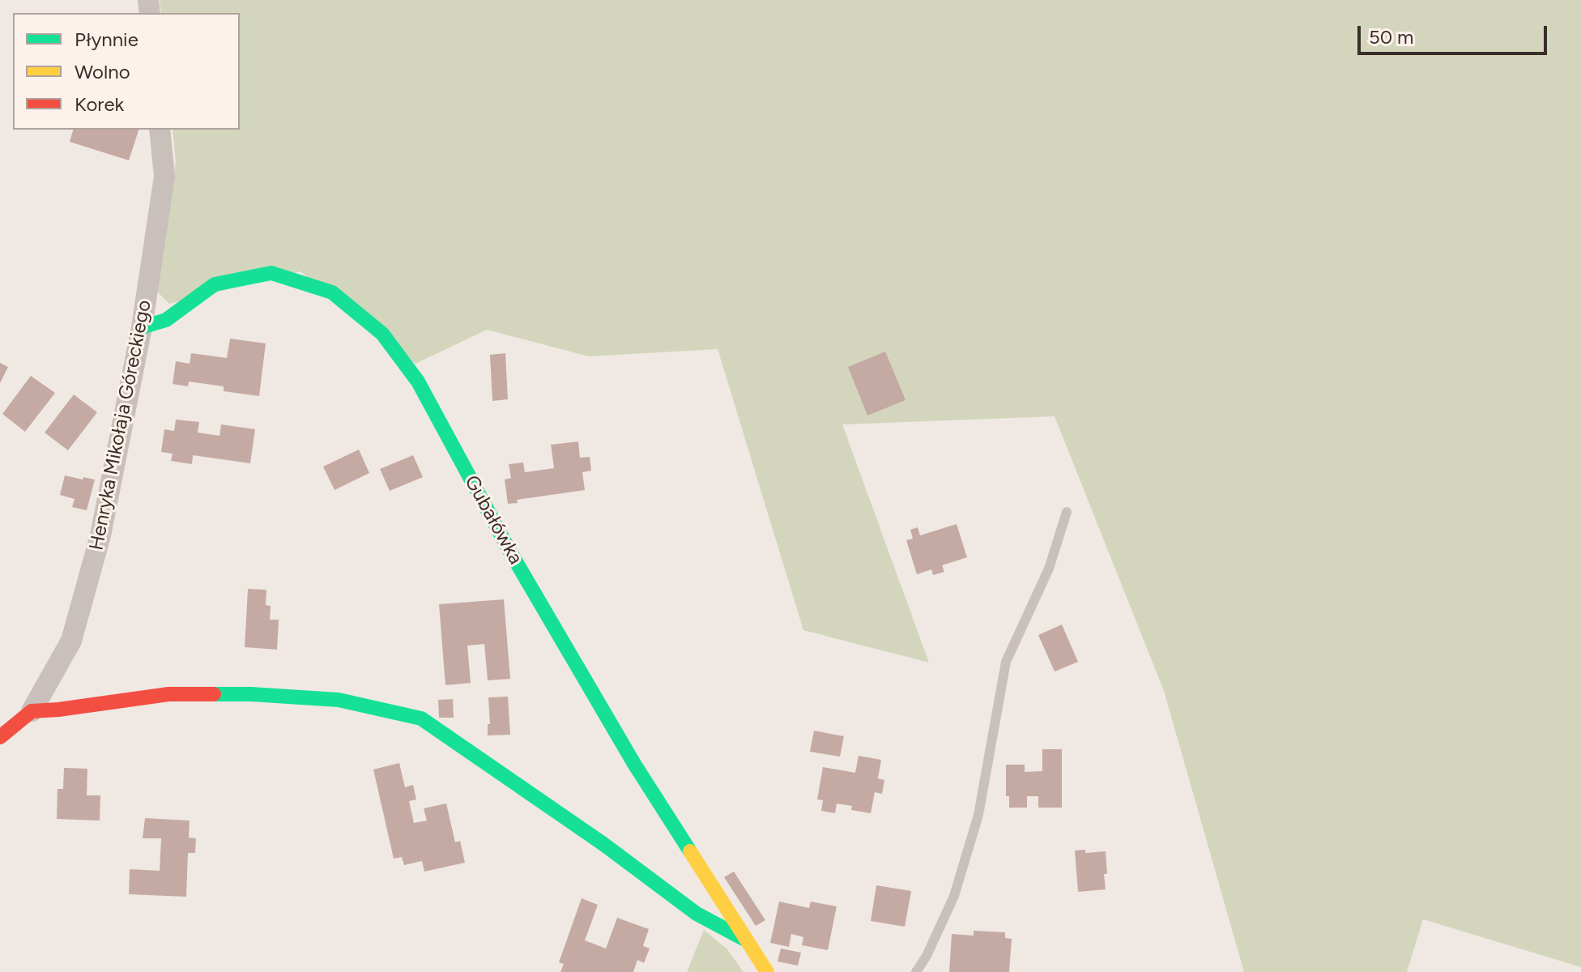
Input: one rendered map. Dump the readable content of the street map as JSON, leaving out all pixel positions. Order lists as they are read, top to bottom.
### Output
{
  "streets": {
    "street": ["Henryka Mikołaja Góreckiego", "Gubałówka"]
  },
  "crossings": [
    ["Henryka Mikołaja Góreckiego", "Gubałówka"]
  ],
  "legend": ["Płynnie", "Wolno", "Korek"],
  "scale_bar": "50 m"
}
